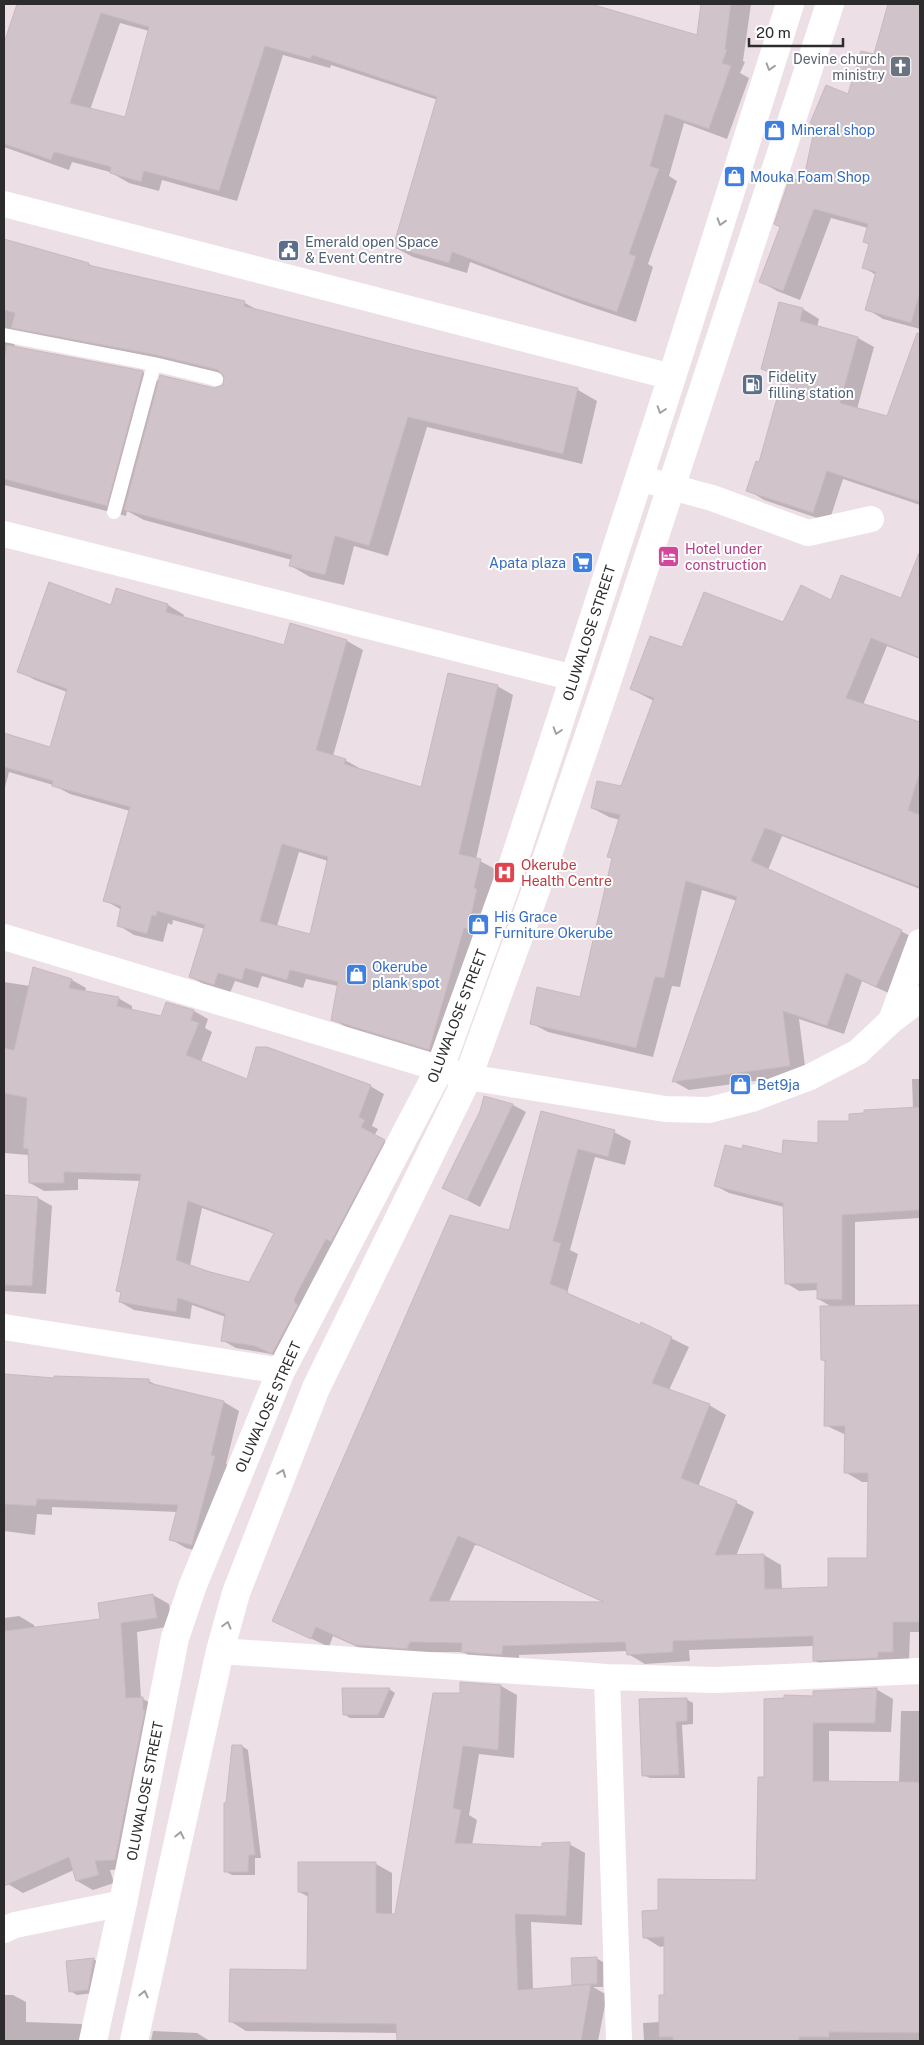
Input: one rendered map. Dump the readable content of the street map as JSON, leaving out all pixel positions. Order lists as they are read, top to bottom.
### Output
{
  "streets": {
    "street": ["OLUWALOSE STREET"]
  },
  "places": {
    "church": ["Devine church ministry"],
    "shop": [
      "Mineral shop",
      "Mouka Foam Shop",
      "His Grace Furniture Okerube",
      "Okerube plank spot",
      "Bet9ja"
    ],
    "public building": ["Emerald open Space & Event Centre"],
    "fuel station": ["Fidelity filling station"],
    "hotel": ["Hotel under construction"],
    "supermarket": ["Apata plaza"],
    "hospital": ["Okerube Health Centre"]
  },
  "scale_bar": "20 m"
}
